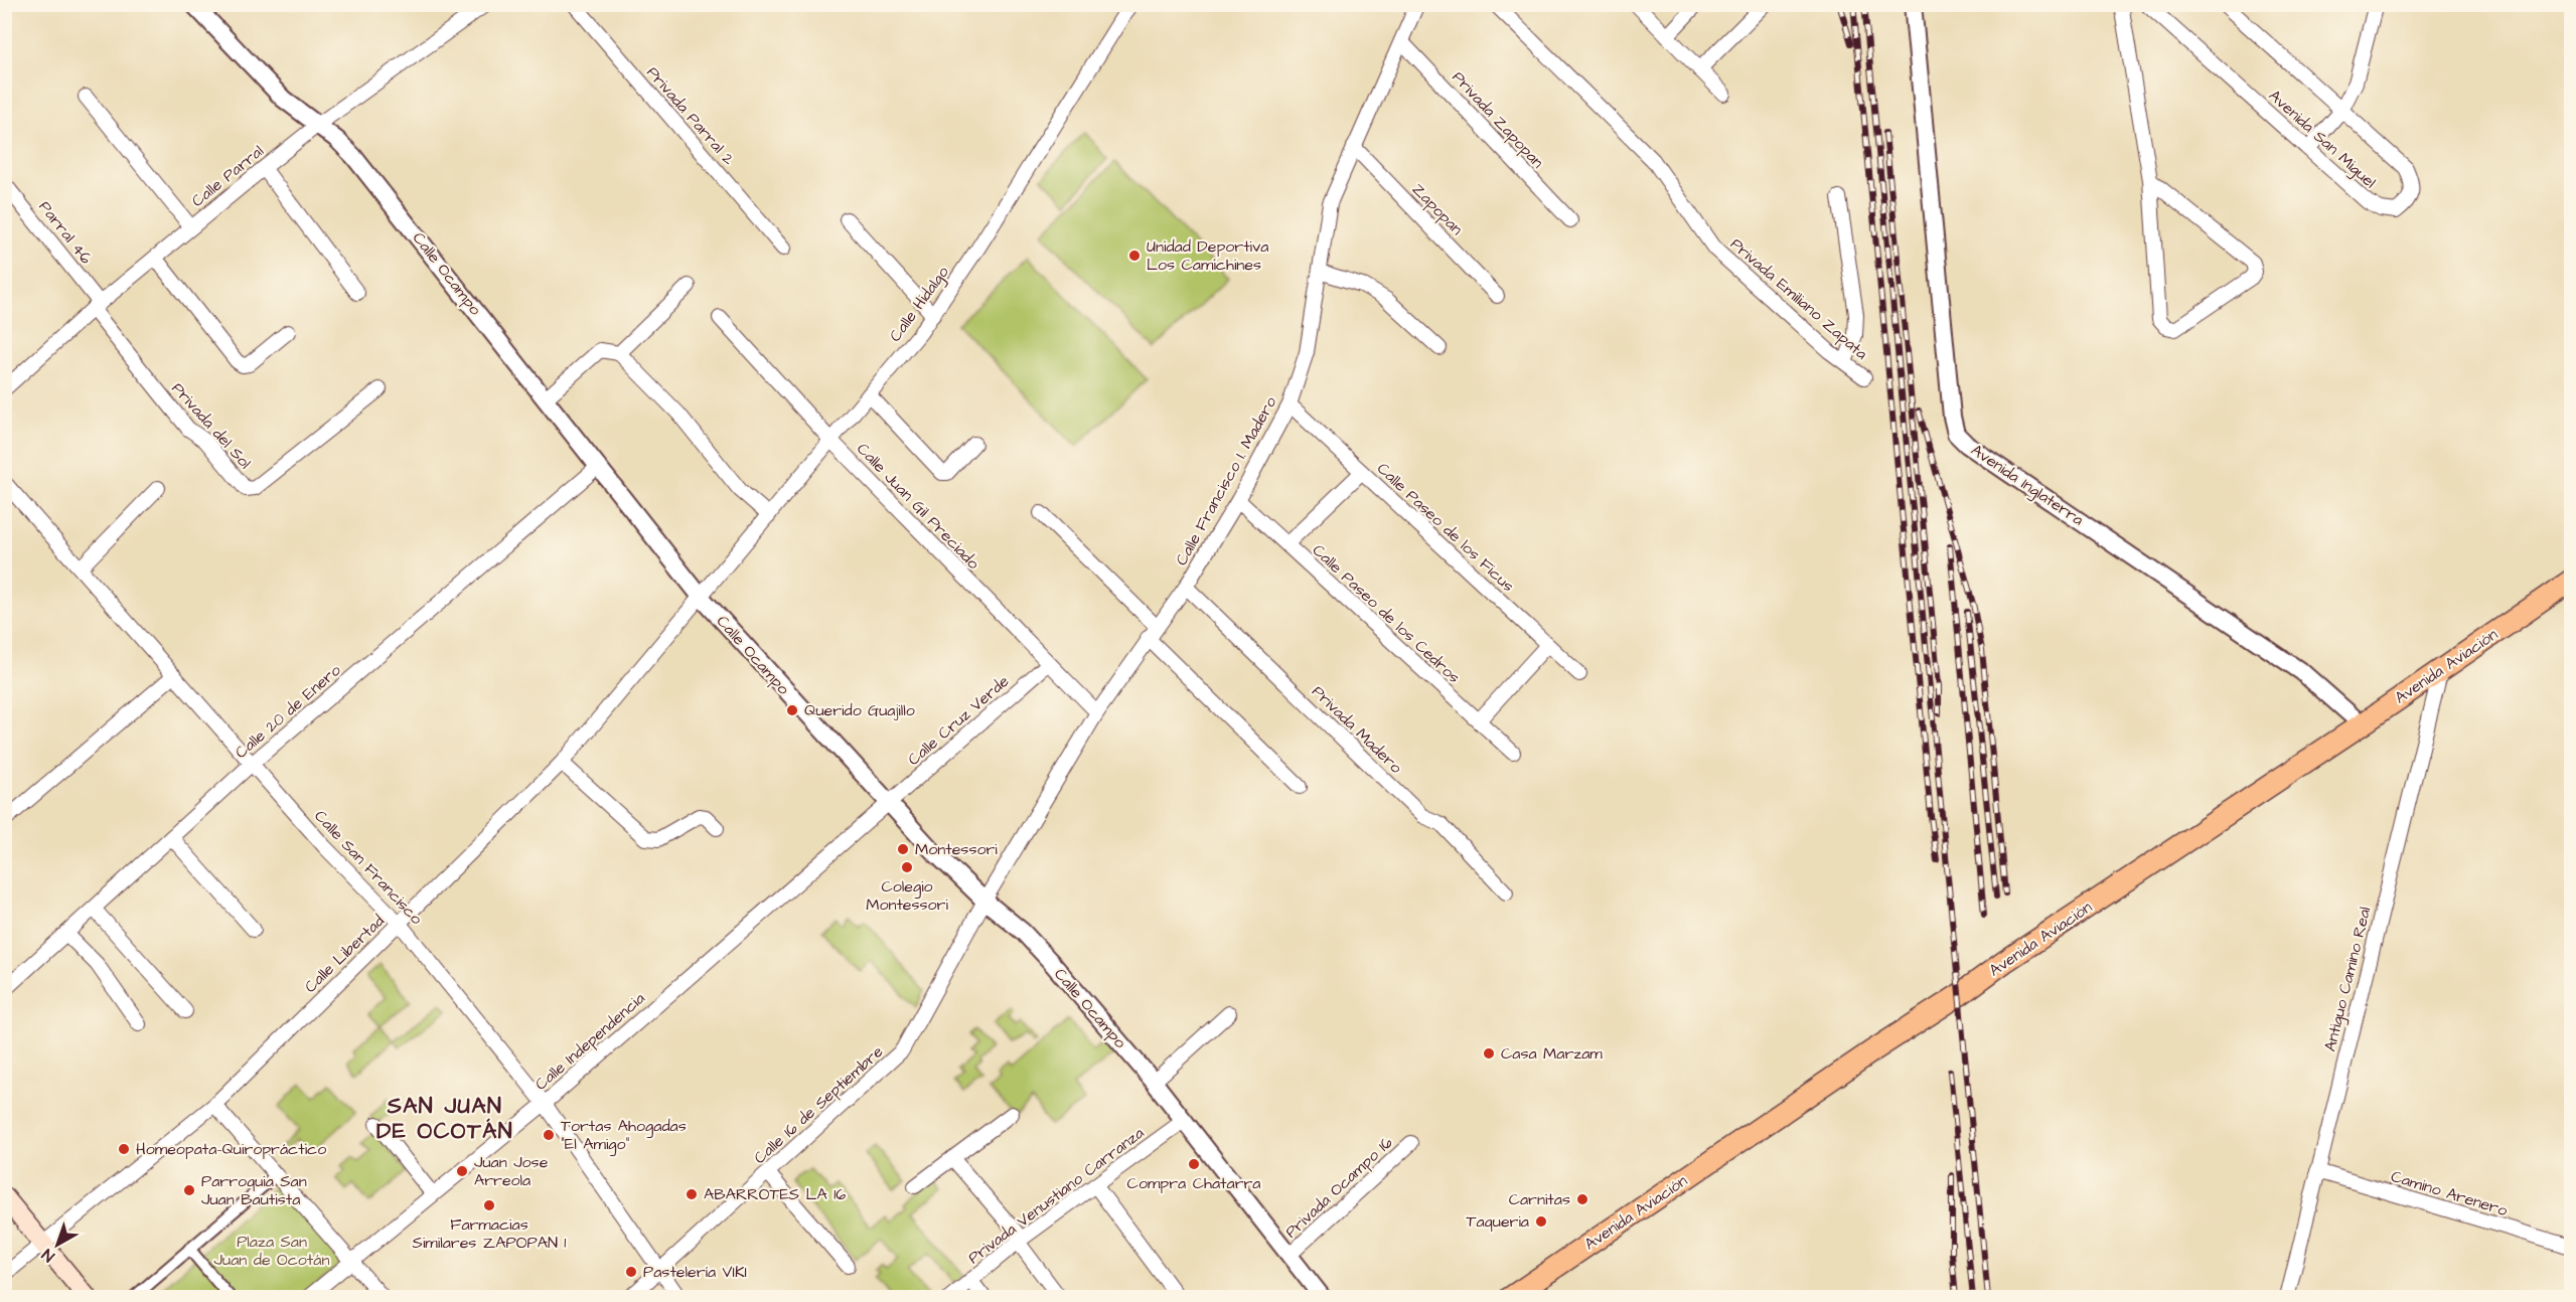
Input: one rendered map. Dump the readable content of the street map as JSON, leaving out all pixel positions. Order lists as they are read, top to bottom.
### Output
{
  "streets": {
    "main road": ["Avenida Aviación"],
    "street": [
      "Privada Parral 2",
      "Privada Zapopan",
      "Avenida San Miguel",
      "Calle Parral",
      "Zapopan",
      "Parral 46",
      "Calle Ocampo",
      "Privada Emiliano Zapata",
      "Calle Hidalgo",
      "Privada del Sol",
      "Calle Francisco I. Madero",
      "Avenida Inglaterra",
      "Calle Juan Gil Preciado",
      "Calle Paseo de los Ficus",
      "Calle Paseo de los Cedros",
      "Calle 20 de Enero",
      "Calle Cruz Verde",
      "Privada Madero",
      "Calle San Francisco",
      "Calle Libertad",
      "Antiguo Camino Real",
      "Calle Independencia",
      "Calle 16 de Septiembre",
      "Privada Ocampo 16",
      "Camino Arenero",
      "Privada Venustiano Carranza"
    ]
  },
  "crossings": [
    ["Privada Zapopan", "Calle Francisco I. Madero"],
    ["Calle Parral", "Parral 46"],
    ["Calle Parral", "Calle Ocampo"],
    ["Calle Parral", "Privada del Sol"],
    ["Zapopan", "Calle Francisco I. Madero"],
    ["Parral 46", "Privada del Sol"],
    ["Calle Ocampo", "Calle Hidalgo"],
    ["Calle Ocampo", "Calle Francisco I. Madero"],
    ["Calle Ocampo", "Calle 20 de Enero"],
    ["Calle Ocampo", "Calle Cruz Verde"],
    ["Calle Ocampo", "Calle Libertad"],
    ["Calle Ocampo", "Calle Independencia"],
    ["Calle Ocampo", "Calle 16 de Septiembre"],
    ["Calle Ocampo", "Privada Ocampo 16"],
    ["Calle Ocampo", "Privada Venustiano Carranza"],
    ["Calle Hidalgo", "Calle Juan Gil Preciado"],
    ["Calle Hidalgo", "Calle Libertad"],
    ["Calle Francisco I. Madero", "Calle Juan Gil Preciado"],
    ["Calle Francisco I. Madero", "Calle Paseo de los Ficus"],
    ["Calle Francisco I. Madero", "Calle Paseo de los Cedros"],
    ["Calle Francisco I. Madero", "Privada Madero"],
    ["Calle Francisco I. Madero", "Calle 16 de Septiembre"],
    ["Avenida Inglaterra", "Avenida Aviación"],
    ["Calle Juan Gil Preciado", "Calle Cruz Verde"],
    ["Avenida Aviación", "Antiguo Camino Real"],
    ["Calle 20 de Enero", "Calle San Francisco"],
    ["Calle Cruz Verde", "Calle Independencia"],
    ["Calle San Francisco", "Calle Libertad"],
    ["Calle San Francisco", "Calle Independencia"],
    ["Calle San Francisco", "Calle 16 de Septiembre"],
    ["Antiguo Camino Real", "Camino Arenero"]
  ],
  "districts": ["SAN JUAN DE OCOTÁN"],
  "parks": ["Plaza San Juan de Ocotán"],
  "places": [
    "Unidad Deportiva Los Camichines",
    "Querido Guajillo",
    "Montessori",
    "Colegio Montessori",
    "Casa Marzam",
    "Tortas Ahogadas \"El Amigo\"",
    "Homeopata-Quiropráctico",
    "Compra Chatarra",
    "Juan Jose Arreola",
    "Parroquia San Juan Bautista",
    "ABARROTES LA 16",
    "Carnitas",
    "Farmacias Similares ZAPOPAN 1",
    "Taqueria",
    "Pastelería VIKI"
  ],
  "north": "bottom left"
}
